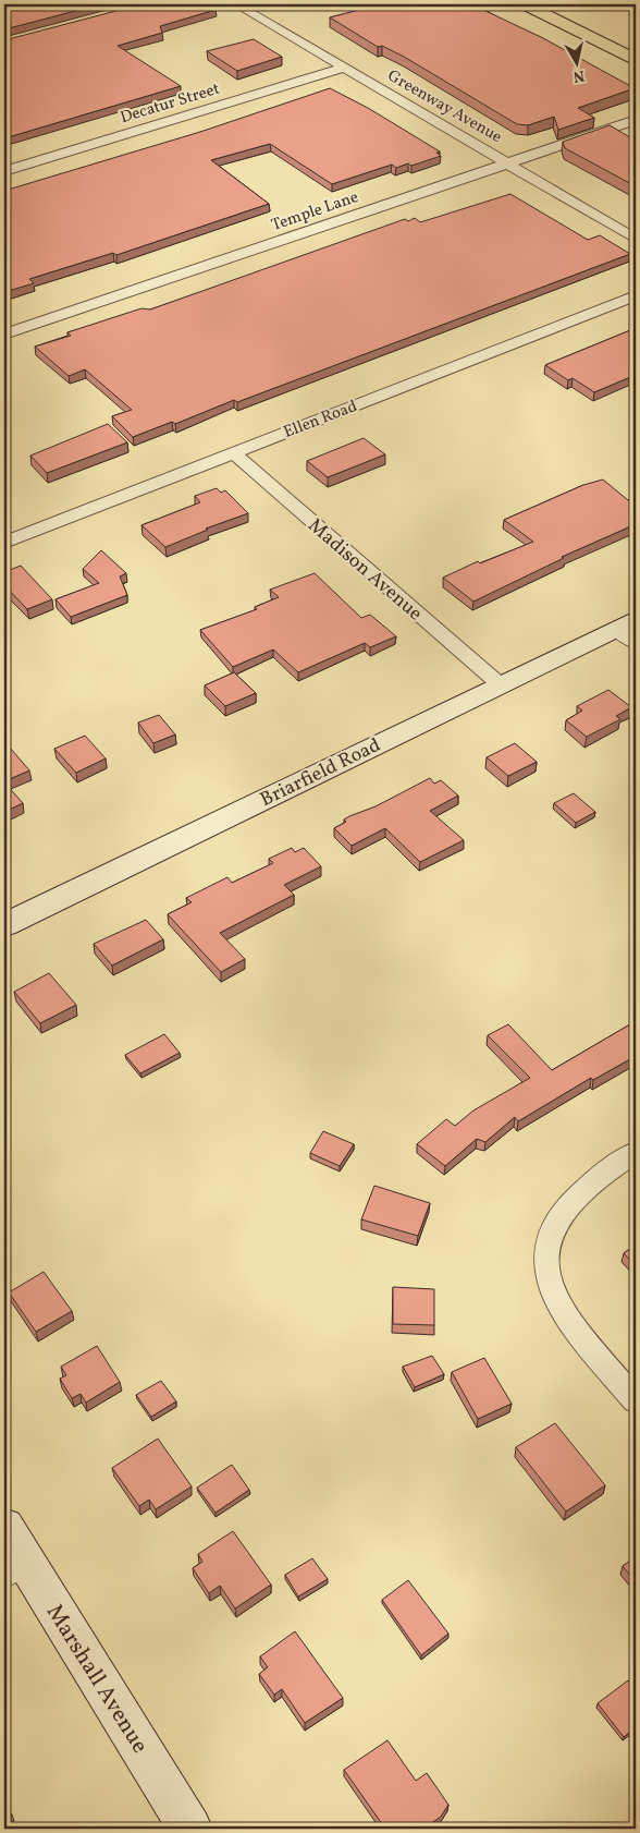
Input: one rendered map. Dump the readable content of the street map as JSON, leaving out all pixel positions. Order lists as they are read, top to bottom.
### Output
{
  "streets": {
    "main road": ["Briarfield Road", "Marshall Avenue"],
    "street": [
      "Decatur Street",
      "Greenway Avenue",
      "Temple Lane",
      "Ellen Road",
      "Madison Avenue"
    ]
  },
  "crossings": [
    ["Decatur Street", "Greenway Avenue"],
    ["Greenway Avenue", "Temple Lane"],
    ["Ellen Road", "Madison Avenue"],
    ["Madison Avenue", "Briarfield Road"]
  ],
  "north": "bottom"
}
